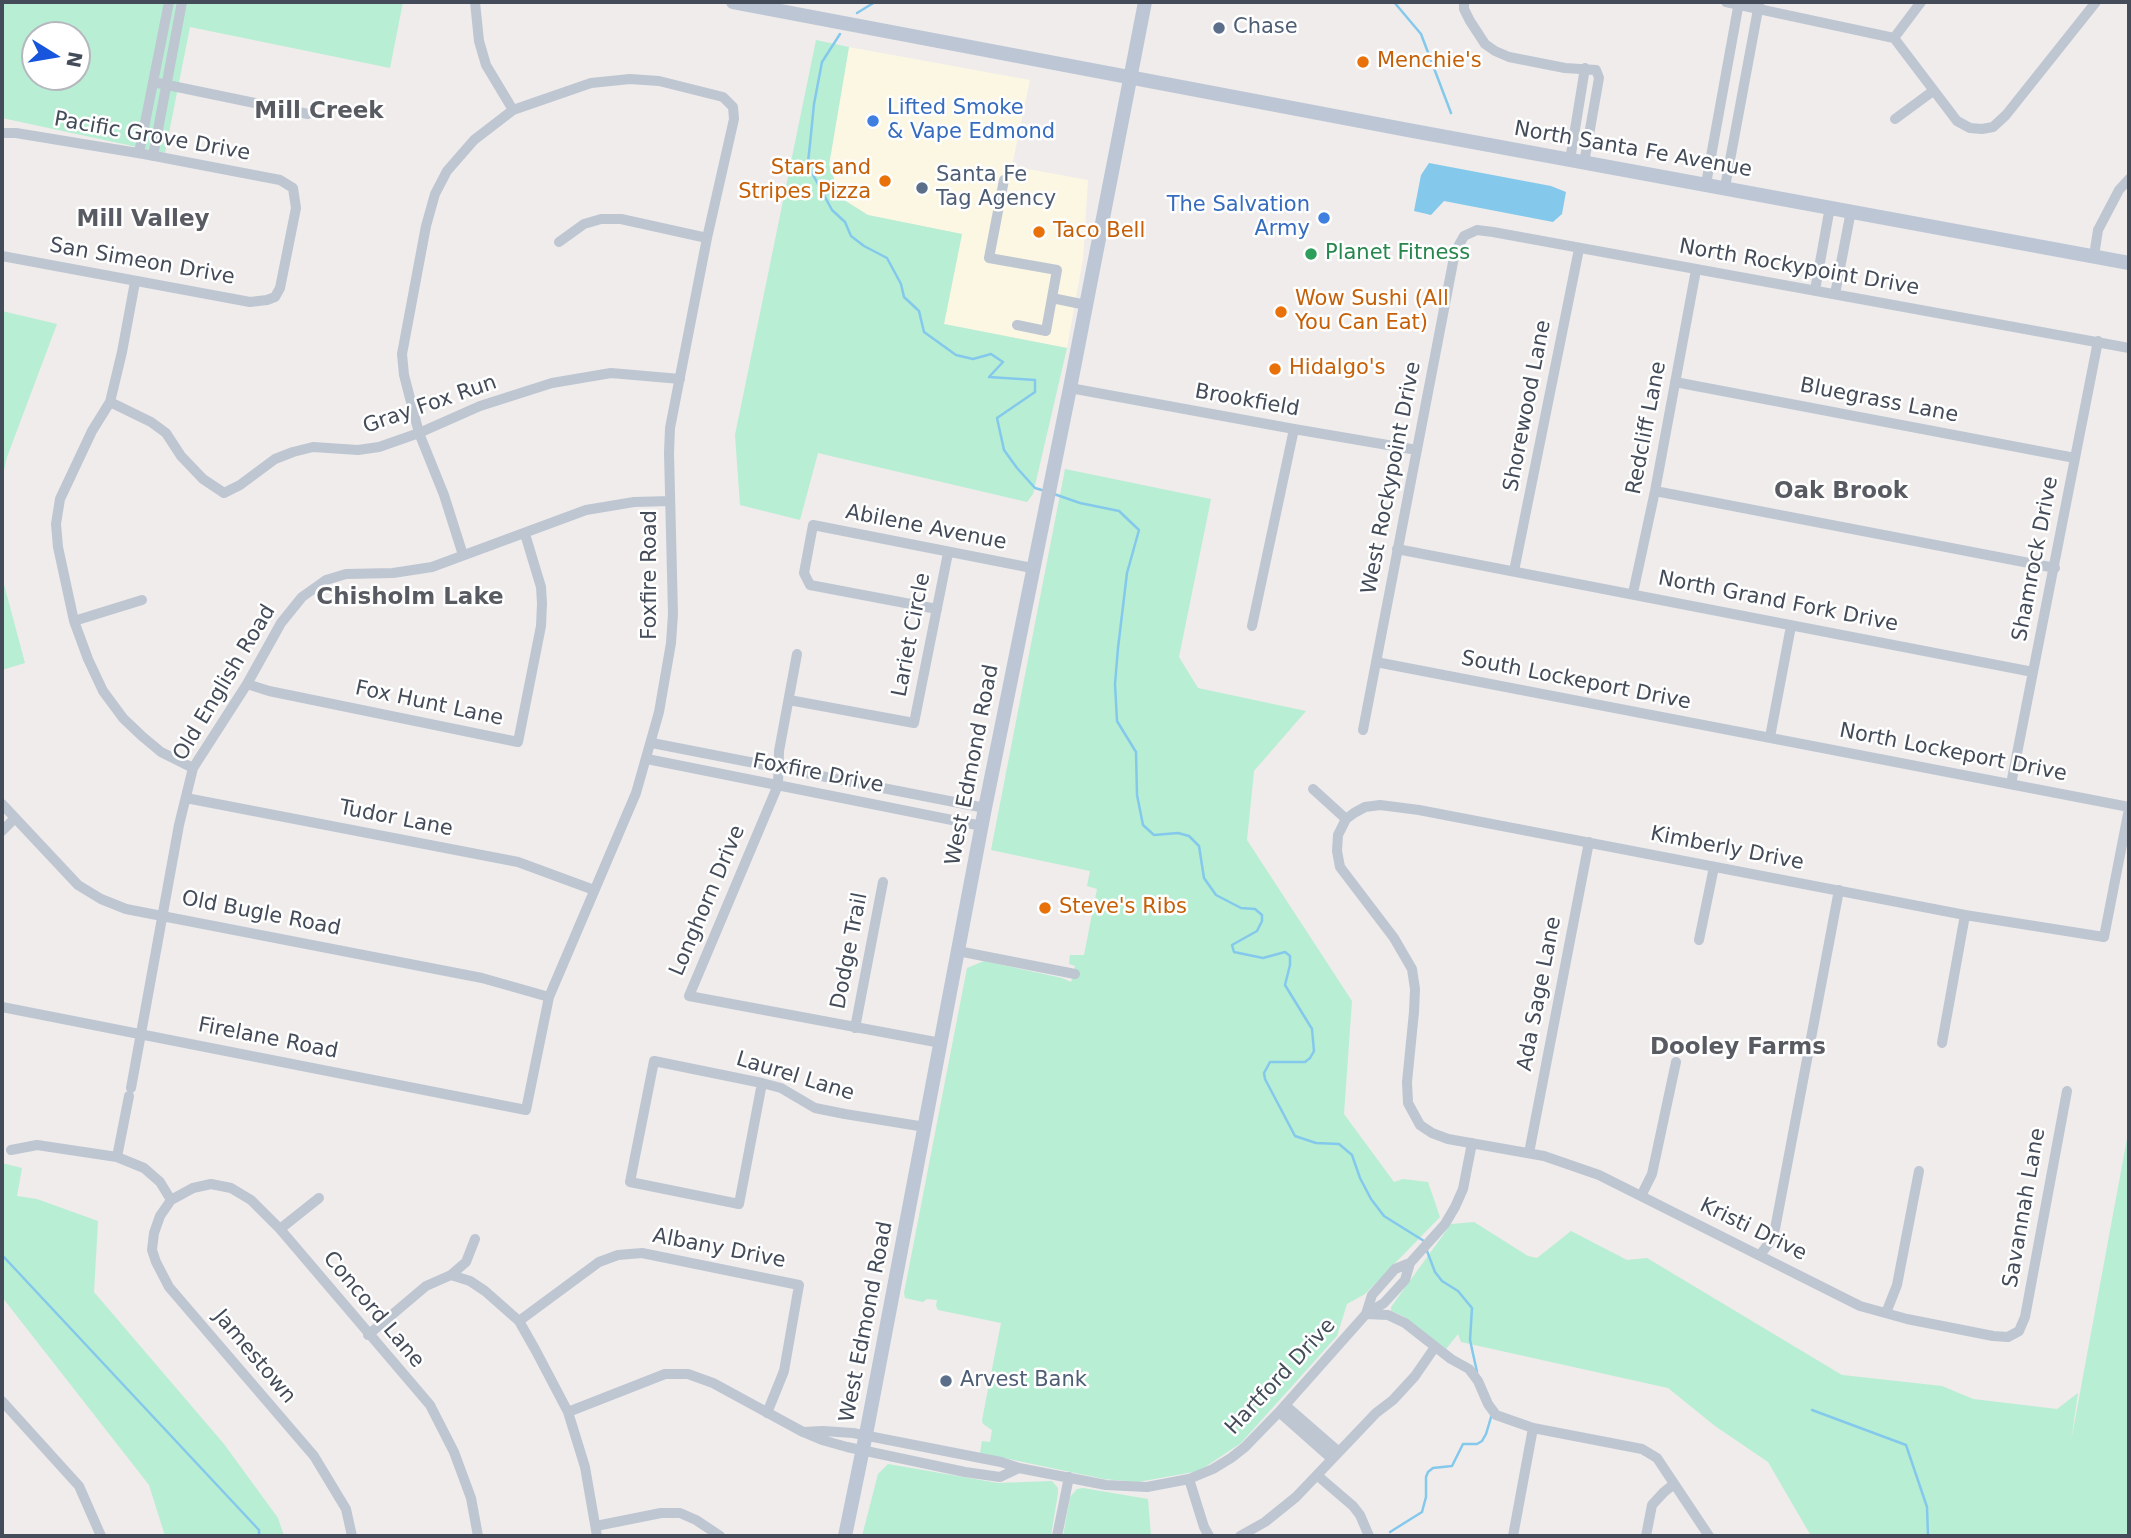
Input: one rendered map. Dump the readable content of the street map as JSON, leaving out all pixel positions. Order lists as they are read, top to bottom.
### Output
{
  "streets": {
    "main road": ["North Santa Fe Avenue", "West Edmond Road"],
    "street": [
      "Pacific Grove Drive",
      "San Simeon Drive",
      "North Rockypoint Drive",
      "Brookfield",
      "Bluegrass Lane",
      "Gray Fox Run",
      "Shorewood Lane",
      "Redcliff Lane",
      "West Rockypoint Drive",
      "Abilene Avenue",
      "Shamrock Drive",
      "Foxfire Road",
      "North Grand Fork Drive",
      "Lariet Circle",
      "South Lockeport Drive",
      "Old English Road",
      "Fox Hunt Lane",
      "North Lockeport Drive",
      "Foxfire Drive",
      "Tudor Lane",
      "Kimberly Drive",
      "Longhorn Drive",
      "Old Bugle Road",
      "Dodge Trail",
      "Ada Sage Lane",
      "Firelane Road",
      "Laurel Lane",
      "Savannah Lane",
      "Kristi Drive",
      "Albany Drive",
      "Concord Lane",
      "Jamestown",
      "Hartford Drive"
    ]
  },
  "crossings": [
    ["Pacific Grove Drive", "San Simeon Drive"],
    ["North Santa Fe Avenue", "West Edmond Road"],
    ["North Rockypoint Drive", "Shorewood Lane"],
    ["North Rockypoint Drive", "Redcliff Lane"],
    ["North Rockypoint Drive", "West Rockypoint Drive"],
    ["North Rockypoint Drive", "Shamrock Drive"],
    ["Brookfield", "West Rockypoint Drive"],
    ["Brookfield", "West Edmond Road"],
    ["Bluegrass Lane", "Redcliff Lane"],
    ["Bluegrass Lane", "Shamrock Drive"],
    ["Gray Fox Run", "Foxfire Road"],
    ["Shorewood Lane", "North Grand Fork Drive"],
    ["Redcliff Lane", "North Grand Fork Drive"],
    ["West Rockypoint Drive", "North Grand Fork Drive"],
    ["West Rockypoint Drive", "South Lockeport Drive"],
    ["Abilene Avenue", "Lariet Circle"],
    ["Abilene Avenue", "West Edmond Road"],
    ["Shamrock Drive", "North Grand Fork Drive"],
    ["Shamrock Drive", "North Lockeport Drive"],
    ["Foxfire Road", "Old English Road"],
    ["Foxfire Road", "Foxfire Drive"],
    ["Foxfire Road", "Tudor Lane"],
    ["Foxfire Road", "Old Bugle Road"],
    ["Foxfire Road", "Firelane Road"],
    ["Lariet Circle", "Longhorn Drive"],
    ["South Lockeport Drive", "North Lockeport Drive"],
    ["Old English Road", "Fox Hunt Lane"],
    ["Old English Road", "Tudor Lane"],
    ["Old English Road", "Old Bugle Road"],
    ["Old English Road", "Firelane Road"],
    ["North Lockeport Drive", "Kimberly Drive"],
    ["West Edmond Road", "Foxfire Drive"],
    ["West Edmond Road", "Longhorn Drive"],
    ["West Edmond Road", "Laurel Lane"],
    ["West Edmond Road", "Hartford Drive"],
    ["Foxfire Drive", "Longhorn Drive"],
    ["Kimberly Drive", "Ada Sage Lane"],
    ["Kimberly Drive", "Kristi Drive"],
    ["Longhorn Drive", "Dodge Trail"],
    ["Ada Sage Lane", "Kristi Drive"],
    ["Savannah Lane", "Kristi Drive"],
    ["Kristi Drive", "Hartford Drive"],
    ["Albany Drive", "Hartford Drive"],
    ["Concord Lane", "Jamestown"]
  ],
  "districts": [
    "Mill Creek",
    "Mill Valley",
    "Oak Brook",
    "Chisholm Lake",
    "Dooley Farms"
  ],
  "places": [
    "Chase",
    "Menchie's",
    "Lifted Smoke & Vape Edmond",
    "Stars and Stripes Pizza",
    "Santa Fe Tag Agency",
    "The Salvation Army",
    "Taco Bell",
    "Planet Fitness",
    "Wow Sushi (All You Can Eat)",
    "Hidalgo's",
    "Steve's Ribs",
    "Arvest Bank"
  ],
  "north": "right"
}
